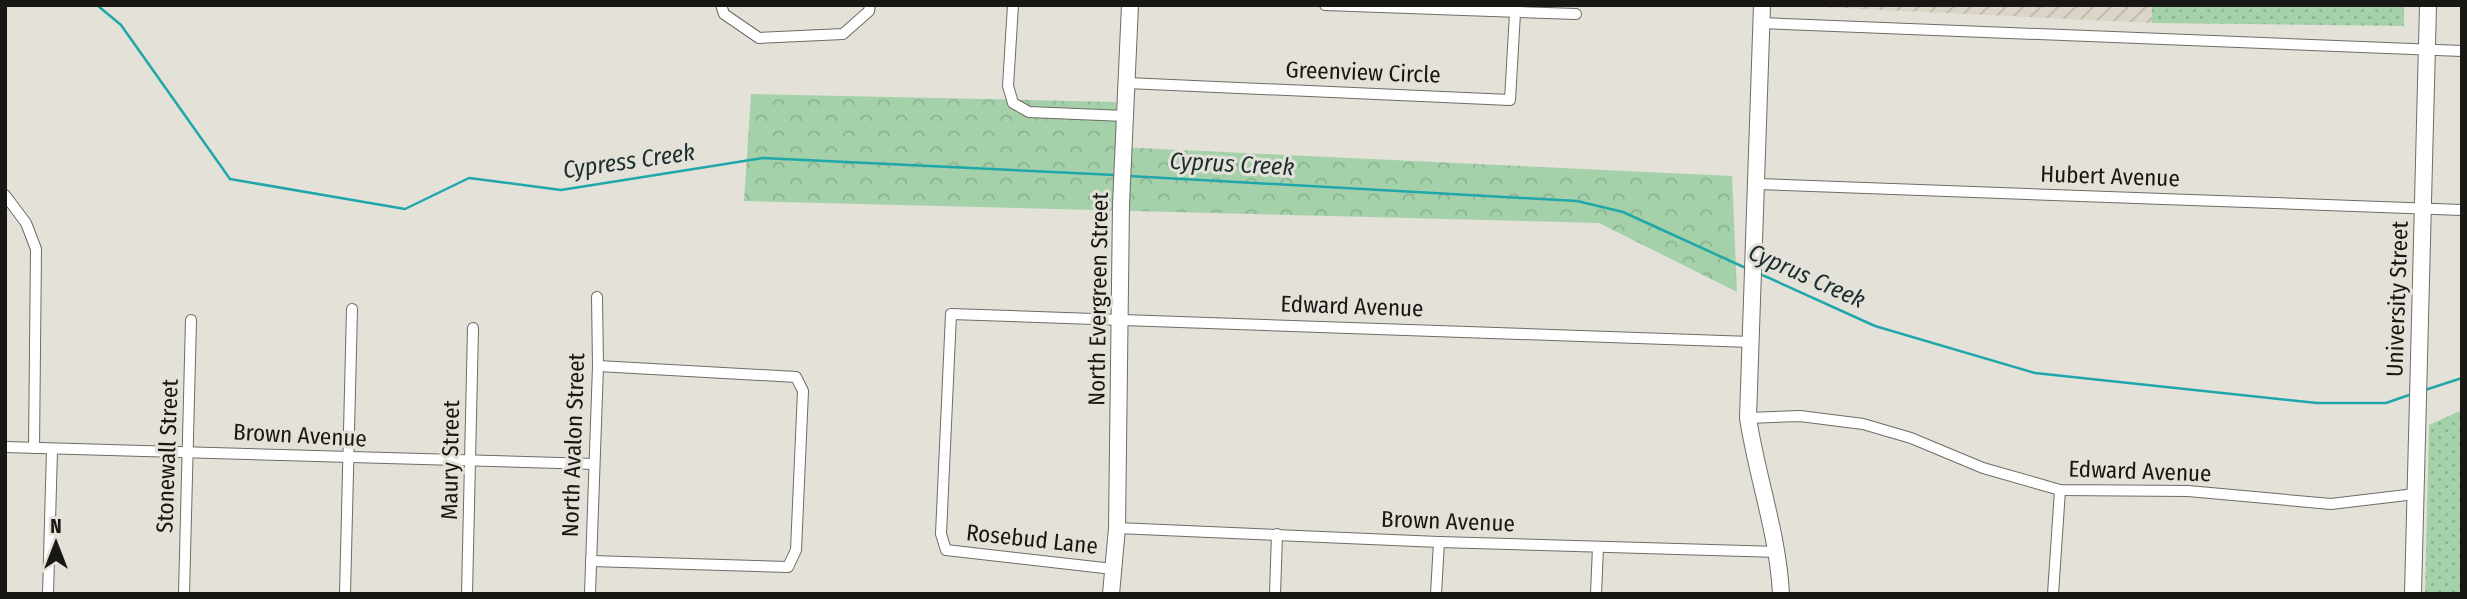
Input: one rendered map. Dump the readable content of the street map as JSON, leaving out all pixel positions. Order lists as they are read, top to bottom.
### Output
{
  "streets": {
    "street": [
      "Greenview Circle",
      "Hubert Avenue",
      "North Evergreen Street",
      "University Street",
      "Edward Avenue",
      "Brown Avenue",
      "North Avalon Street",
      "Stonewall Street",
      "Maury Street",
      "Rosebud Lane"
    ]
  },
  "crossings": [
    ["Greenview Circle", "North Evergreen Street"],
    ["Hubert Avenue", "University Street"],
    ["North Evergreen Street", "Edward Avenue"],
    ["North Evergreen Street", "Brown Avenue"],
    ["North Evergreen Street", "Rosebud Lane"],
    ["University Street", "Edward Avenue"],
    ["Edward Avenue", "Rosebud Lane"],
    ["Brown Avenue", "North Avalon Street"],
    ["Brown Avenue", "Stonewall Street"],
    ["Brown Avenue", "Maury Street"]
  ],
  "water": ["Cypress Creek", "Cyprus Creek"],
  "north": "top"
}
